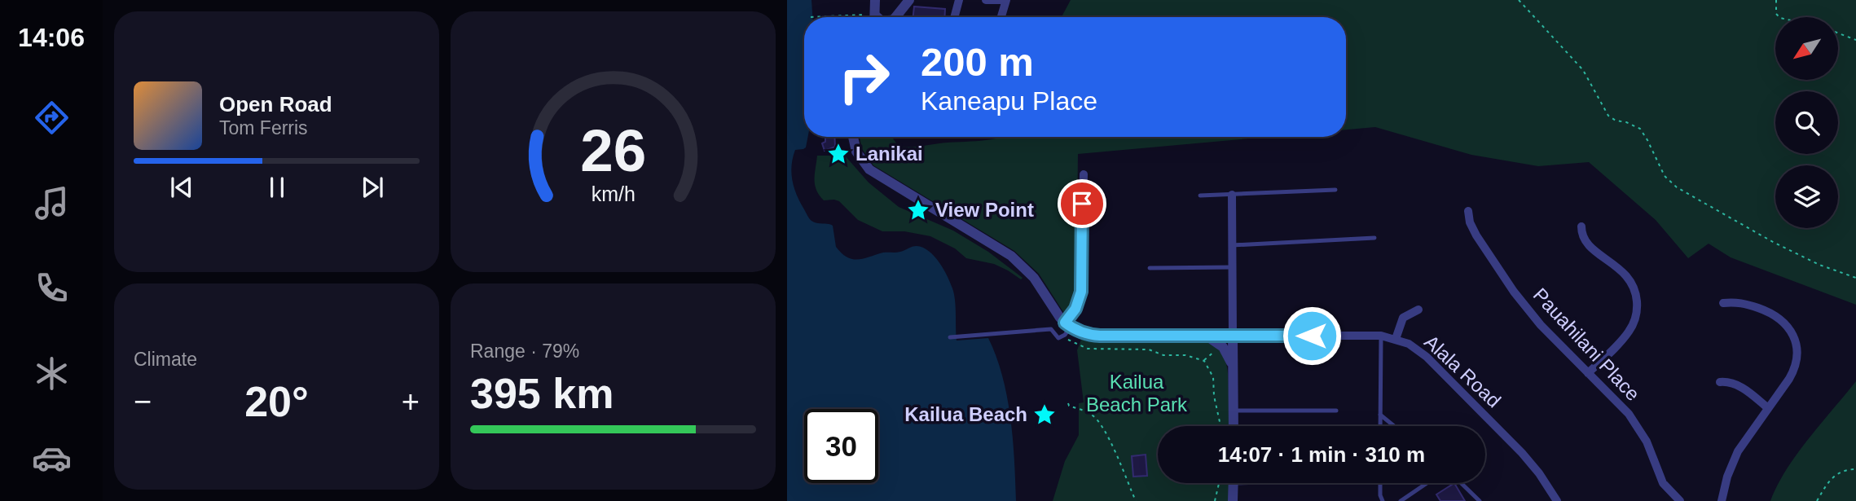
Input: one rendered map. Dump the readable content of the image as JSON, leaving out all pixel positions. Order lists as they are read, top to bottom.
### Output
{
  "streets": {
    "street": ["Pauahilani Place", "Alala Road"]
  },
  "parks": ["Kailua Beach Park"],
  "places": {
    "place": ["Lanikai", "View Point", "Kailua Beach"]
  },
  "north": "bottom left",
  "page": {
    "tabs": "14:06",
    "turn": ["200 m", "Kaneapu Place"],
    "song": ["Open Road", "Tom Ferris"],
    "tile": [
      "Climate",
      ["Range · 79%", "395 km"]
    ],
    "heat": ["−", "20°", "+"],
    "limit": "30",
    "trip": "14:07 · 1 min · 310 m",
    "gauge": ["26", "km/h"]
  }
}
